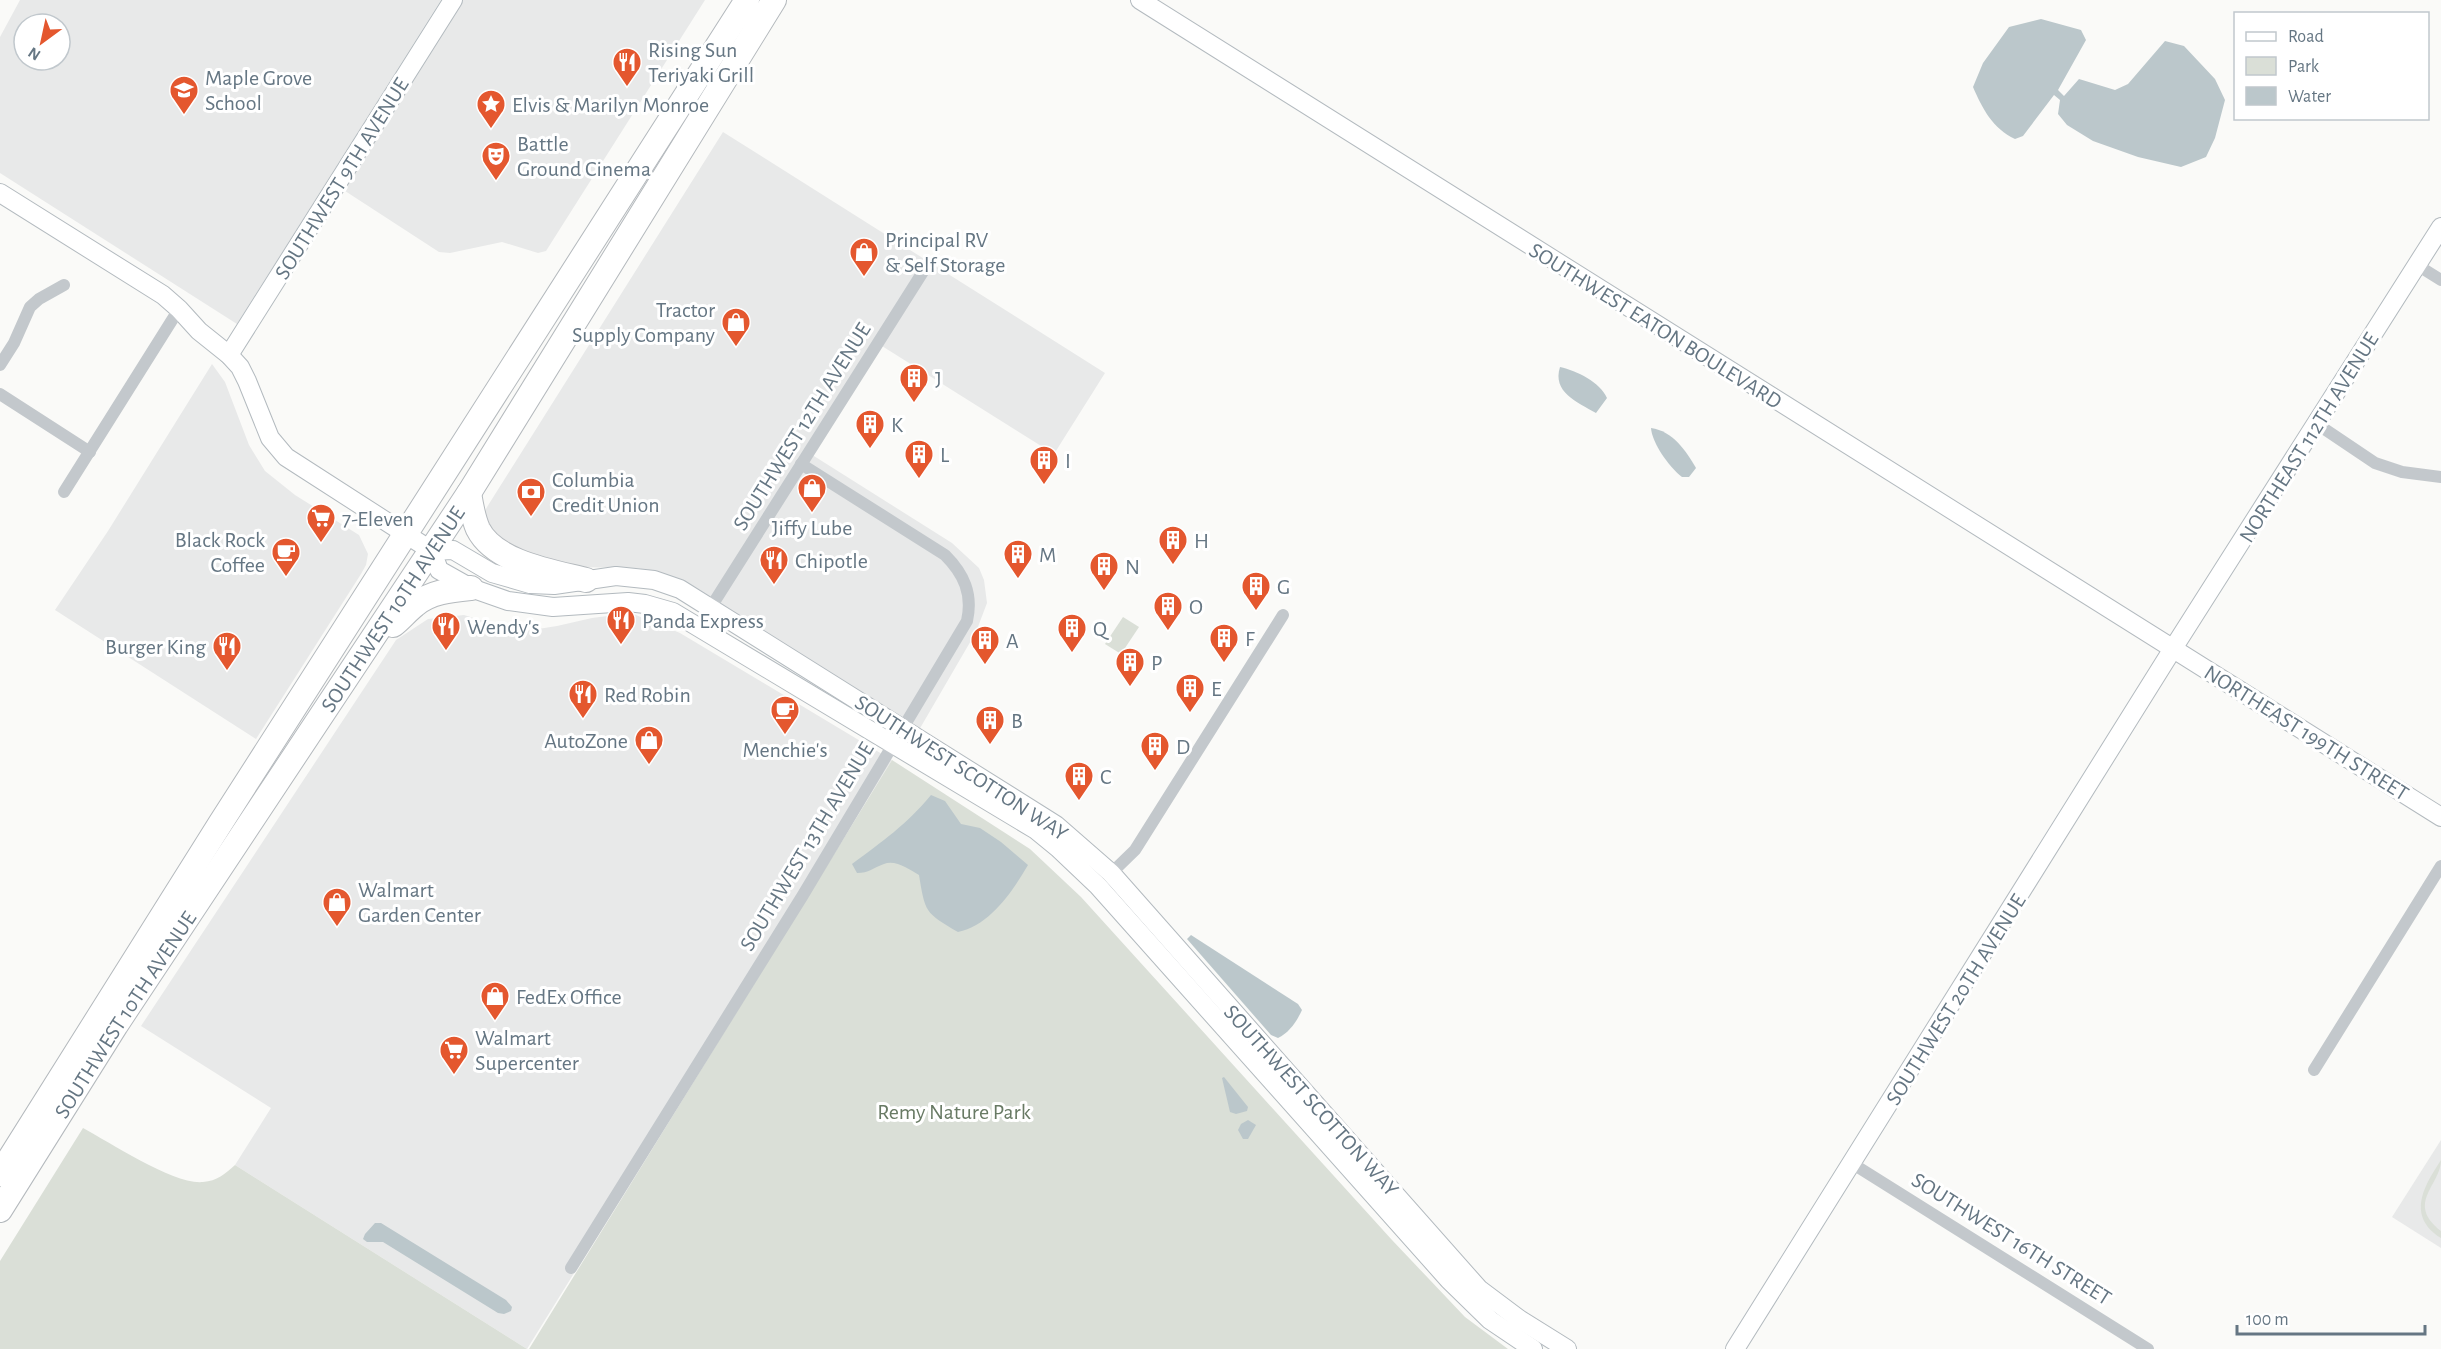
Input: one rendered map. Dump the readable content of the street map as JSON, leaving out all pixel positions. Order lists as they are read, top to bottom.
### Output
{
  "streets": {
    "highway": ["SOUTHWEST 10TH AVENUE"],
    "street": [
      "SOUTHWEST 9TH AVENUE",
      "SOUTHWEST EATON BOULEVARD",
      "SOUTHWEST 12TH AVENUE",
      "NORTHEAST 112TH AVENUE",
      "NORTHEAST 199TH STREET",
      "SOUTHWEST SCOTTON WAY",
      "SOUTHWEST 13TH AVENUE",
      "SOUTHWEST 20TH AVENUE",
      "SOUTHWEST 16TH STREET"
    ]
  },
  "crossings": [
    ["SOUTHWEST 9TH AVENUE", "SOUTHWEST SCOTTON WAY"],
    ["SOUTHWEST EATON BOULEVARD", "NORTHEAST 112TH AVENUE"],
    ["SOUTHWEST EATON BOULEVARD", "NORTHEAST 199TH STREET"],
    ["SOUTHWEST EATON BOULEVARD", "SOUTHWEST 20TH AVENUE"],
    ["SOUTHWEST 12TH AVENUE", "SOUTHWEST SCOTTON WAY"],
    ["SOUTHWEST 12TH AVENUE", "SOUTHWEST 13TH AVENUE"],
    ["NORTHEAST 112TH AVENUE", "NORTHEAST 199TH STREET"],
    ["NORTHEAST 112TH AVENUE", "SOUTHWEST 20TH AVENUE"],
    ["SOUTHWEST 10TH AVENUE", "SOUTHWEST SCOTTON WAY"],
    ["NORTHEAST 199TH STREET", "SOUTHWEST 20TH AVENUE"],
    ["SOUTHWEST SCOTTON WAY", "SOUTHWEST 13TH AVENUE"],
    ["SOUTHWEST 20TH AVENUE", "SOUTHWEST 16TH STREET"]
  ],
  "parks": ["Remy Nature Park"],
  "places": {
    "restaurant": [
      "Rising Sun Teriyaki Grill",
      "Chipotle",
      "Panda Express",
      "Wendy's",
      "Burger King",
      "Red Robin"
    ],
    "school or university": ["Maple Grove School"],
    "place": ["Elvis & Marilyn Monroe"],
    "theatre": ["Battle Ground Cinema"],
    "shop": [
      "Principal RV & Self Storage",
      "Tractor Supply Company",
      "Jiffy Lube",
      "AutoZone",
      "Walmart Garden Center",
      "FedEx Office"
    ],
    "building": [
      "J",
      "K",
      "L",
      "I",
      "H",
      "M",
      "N",
      "G",
      "O",
      "Q",
      "F",
      "A",
      "P",
      "E",
      "B",
      "D",
      "C"
    ],
    "bank": ["Columbia Credit Union"],
    "supermarket": ["7-Eleven", "Walmart Supercenter"],
    "cafe": ["Black Rock Coffee", "Menchie's"]
  },
  "legend": ["Road", "Park", "Water"],
  "scale_bar": "100 m",
  "north": "bottom left"
}
